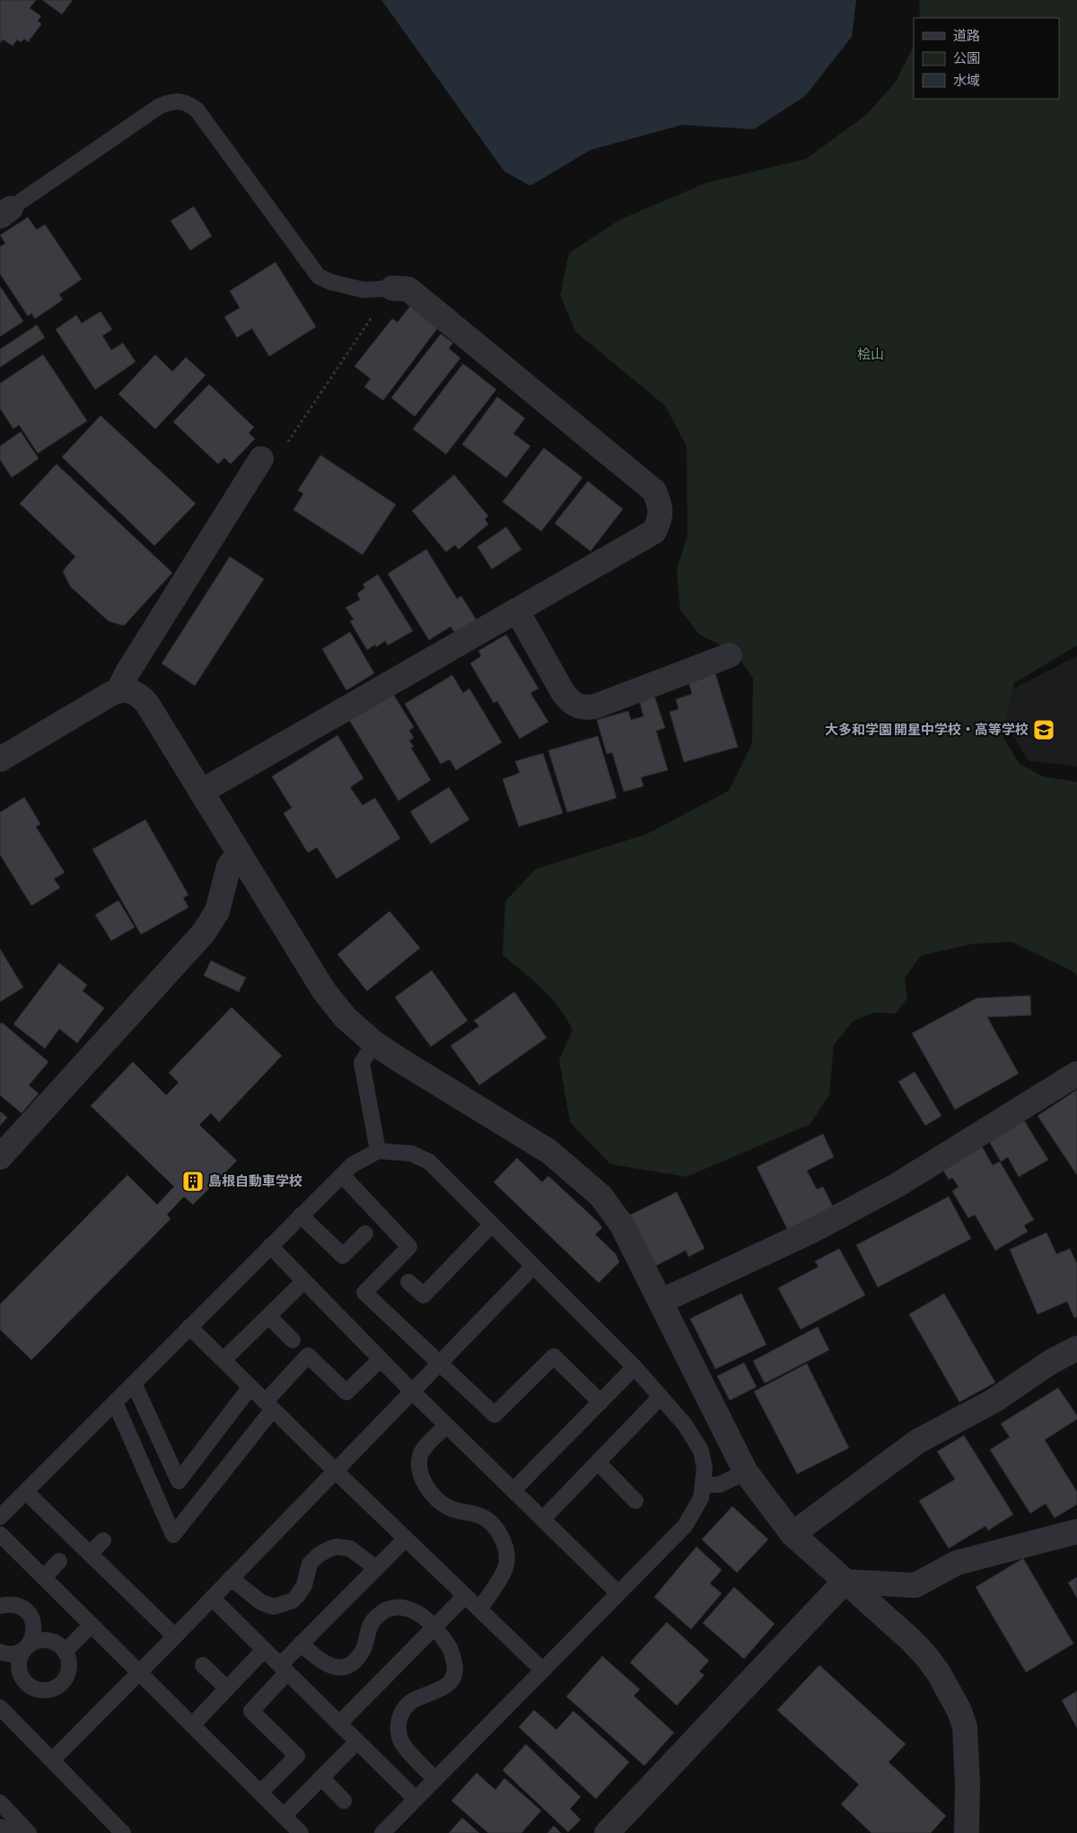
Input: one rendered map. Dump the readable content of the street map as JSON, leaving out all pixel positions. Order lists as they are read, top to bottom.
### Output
{
  "parks": ["桧山"],
  "places": {
    "school or university": ["大多和学園 開星中学校・高等学校"],
    "building": ["島根自動車学校"]
  },
  "legend": ["道路", "公園", "水域"]
}
